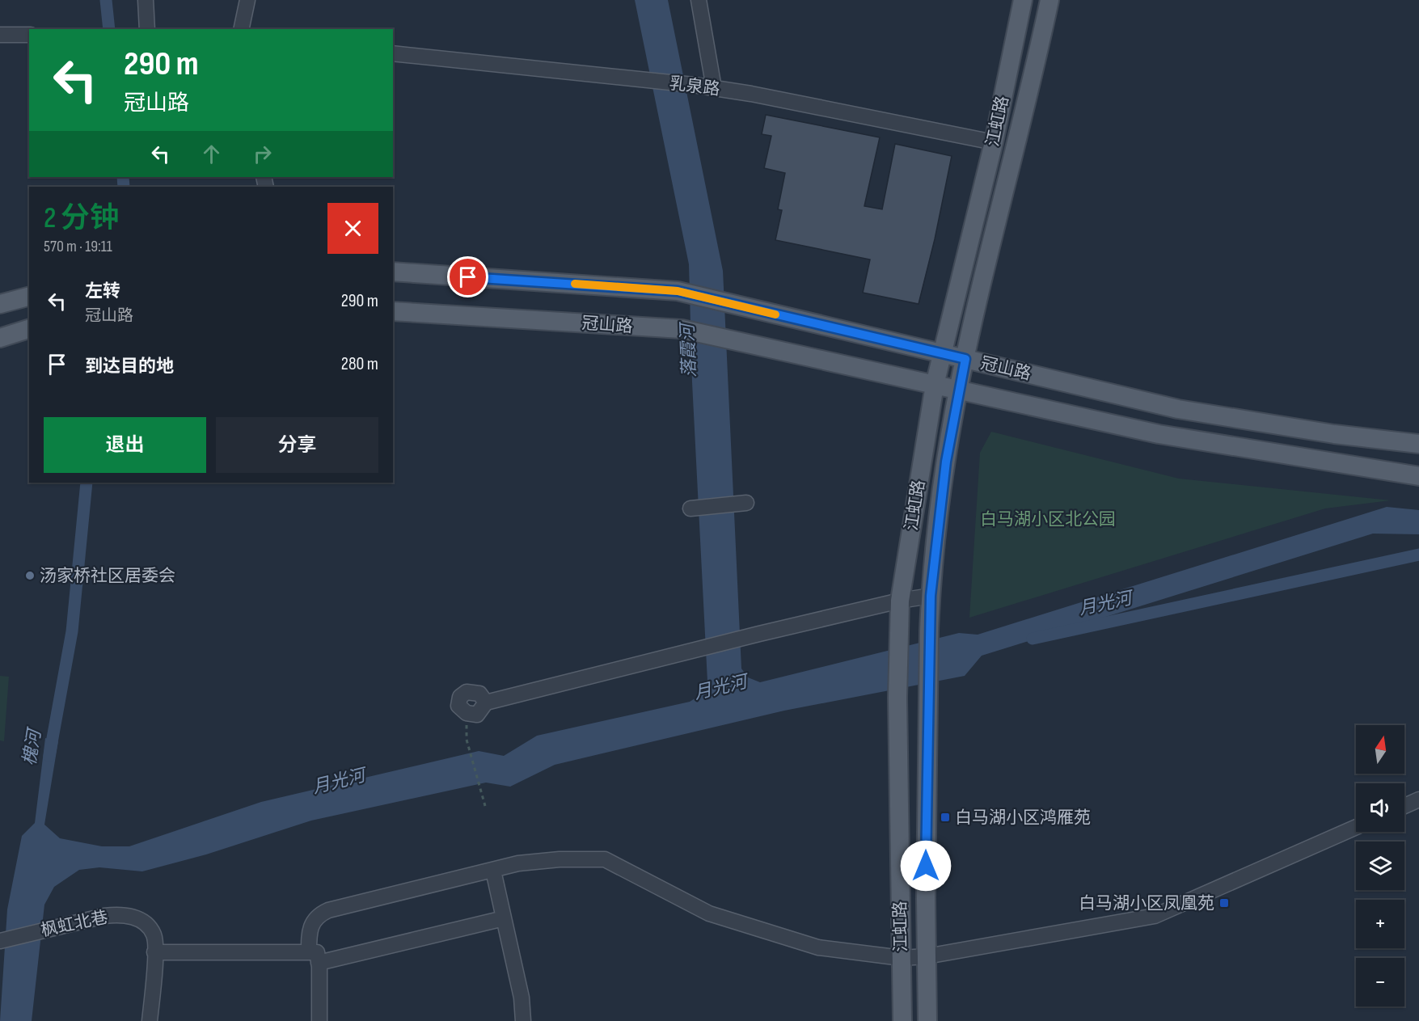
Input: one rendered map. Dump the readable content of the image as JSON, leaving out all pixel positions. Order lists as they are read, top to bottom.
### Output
{
  "streets": {
    "main road": ["江虹路", "冠山路"],
    "street": ["乳泉路", "枫虹北巷"]
  },
  "crossings": [
    ["乳泉路", "江虹路"],
    ["江虹路", "冠山路"]
  ],
  "water": ["落霞河", "月光河", "槐河"],
  "parks": ["白马湖小区北公园"],
  "places": {
    "other": ["汤家桥社区居委会"],
    "transit": ["白马湖小区鸿雁苑", "白马湖小区凤凰苑"]
  },
  "north": "top",
  "page": {
    "turn": ["290 m", "冠山路"],
    "heading": ["2 分钟", "570 m · 19:11"],
    "list": [
      {
        "name": "左转",
        "note": "冠山路",
        "value": "290 m"
      },
      {
        "name": "到达目的地",
        "value": "280 m"
      }
    ],
    "buttons": ["退出", "分享"],
    "map_buttons": ["+", "−"]
  }
}
